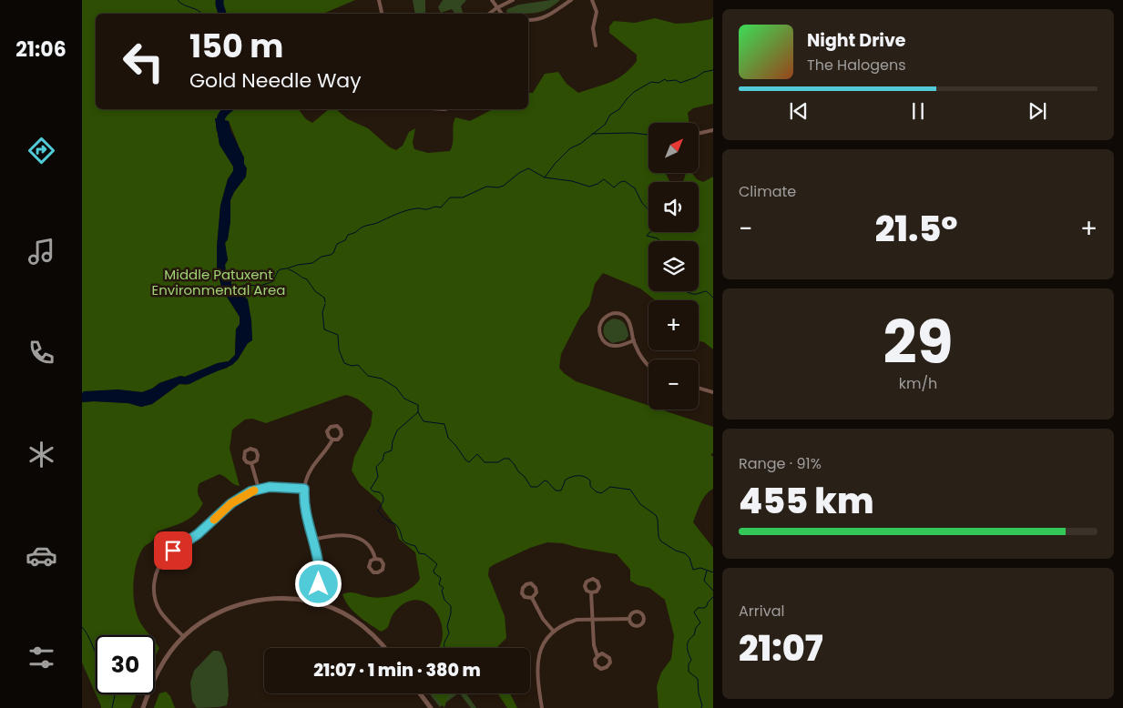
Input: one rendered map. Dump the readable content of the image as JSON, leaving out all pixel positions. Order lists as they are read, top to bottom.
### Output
{
  "parks": ["Middle Patuxent Environmental Area"],
  "north": "top right",
  "page": {
    "tabs": "21:06",
    "turn": ["150 m", "Gold Needle Way"],
    "song": ["Night Drive", "The Halogens"],
    "map_buttons": ["+", "−"],
    "tile": [
      "Climate",
      ["29", "km/h"],
      ["Range · 91%", "455 km"],
      ["Arrival", "21:07"]
    ],
    "heat": ["−", "21.5°", "+"],
    "limit": "30",
    "trip": "21:07 · 1 min · 380 m"
  }
}
